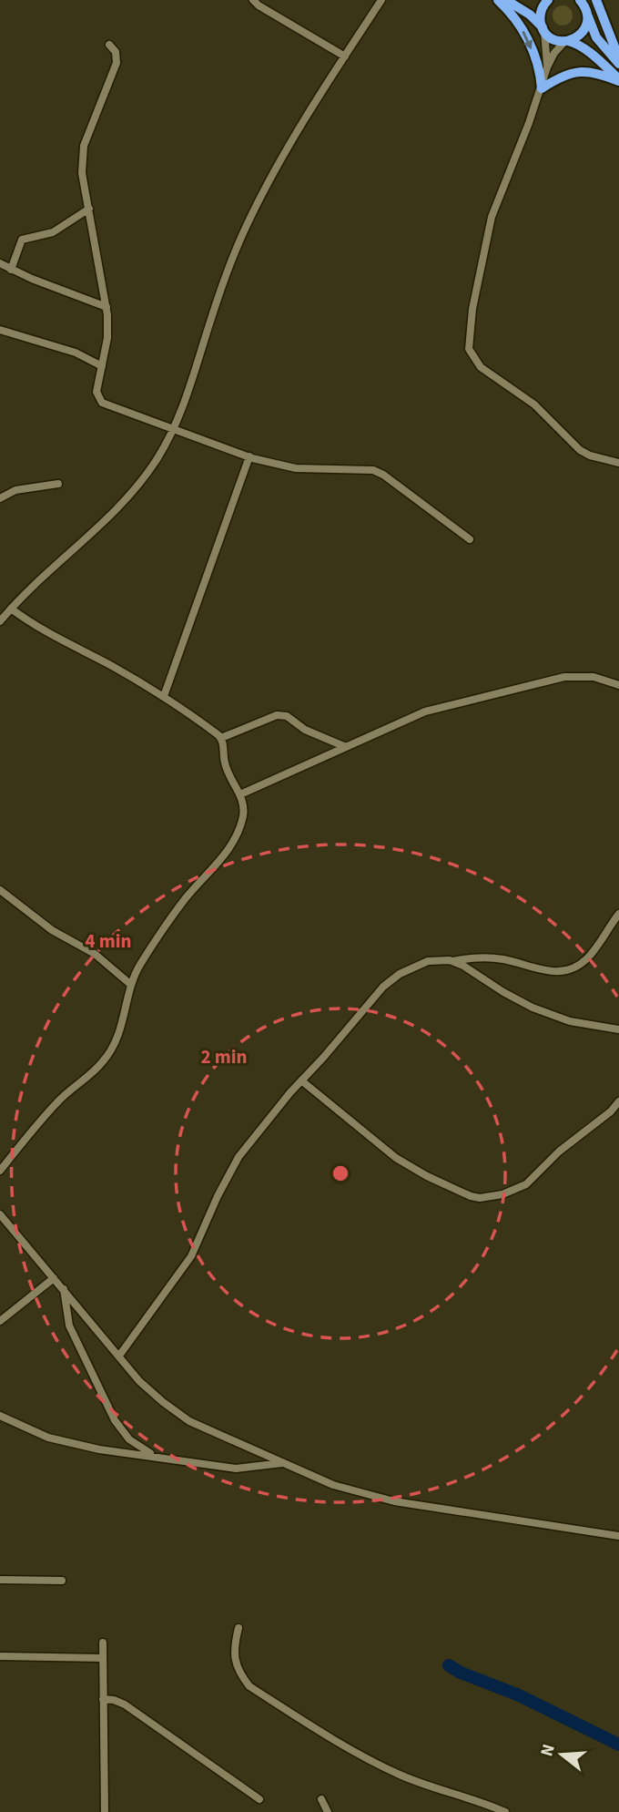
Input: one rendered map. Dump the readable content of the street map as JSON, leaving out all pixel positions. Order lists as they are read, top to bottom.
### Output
{
  "north": "left",
  "rings": ["4 min", "2 min"]
}
